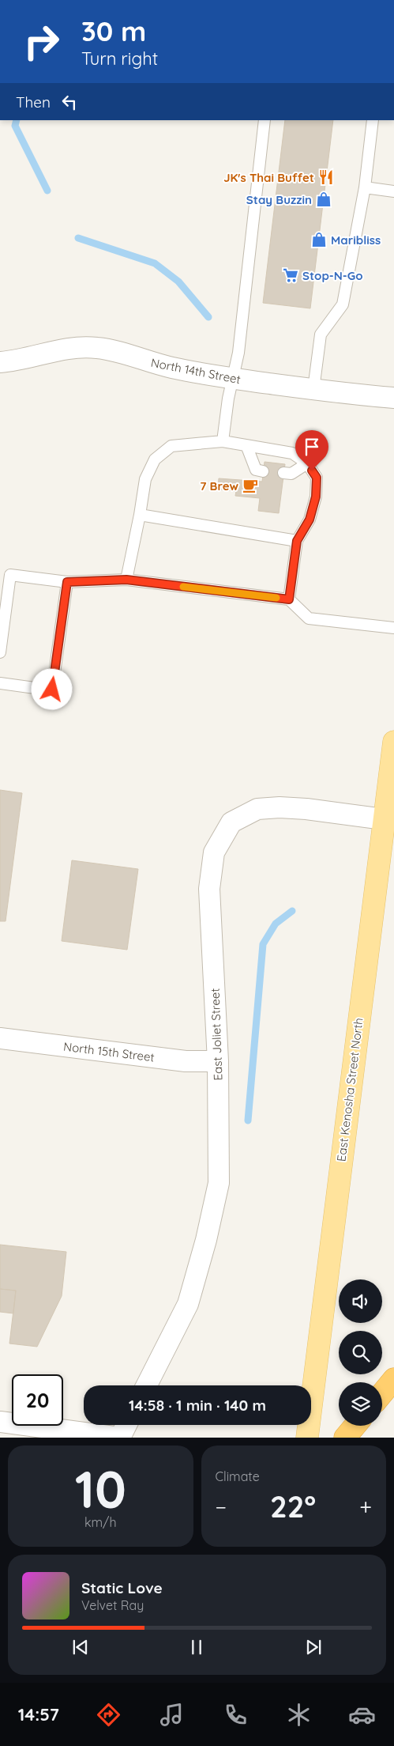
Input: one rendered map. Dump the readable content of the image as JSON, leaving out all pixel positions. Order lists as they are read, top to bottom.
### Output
{
  "streets": {
    "main road": ["East Kenosha Street North"],
    "street": ["North 14th Street", "East Joliet Street", "North 15th Street"]
  },
  "crossings": [
    ["East Joliet Street", "North 15th Street"],
    ["East Joliet Street", "East Kenosha Street North"]
  ],
  "places": {
    "restaurant": ["JK's Thai Buffet"],
    "shop": ["Stay Buzzin", "Maribliss"],
    "supermarket": ["Stop-N-Go"],
    "cafe": ["7 Brew"]
  },
  "page": {
    "turn": ["30 m", "Turn right"],
    "then": "Then",
    "limit": "20",
    "trip": "14:58 · 1 min · 140 m",
    "tile": [
      ["10", "km/h"],
      "Climate"
    ],
    "heat": ["−", "22°", "+"],
    "song": ["Static Love", "Velvet Ray"],
    "tabs": "14:57"
  }
}
